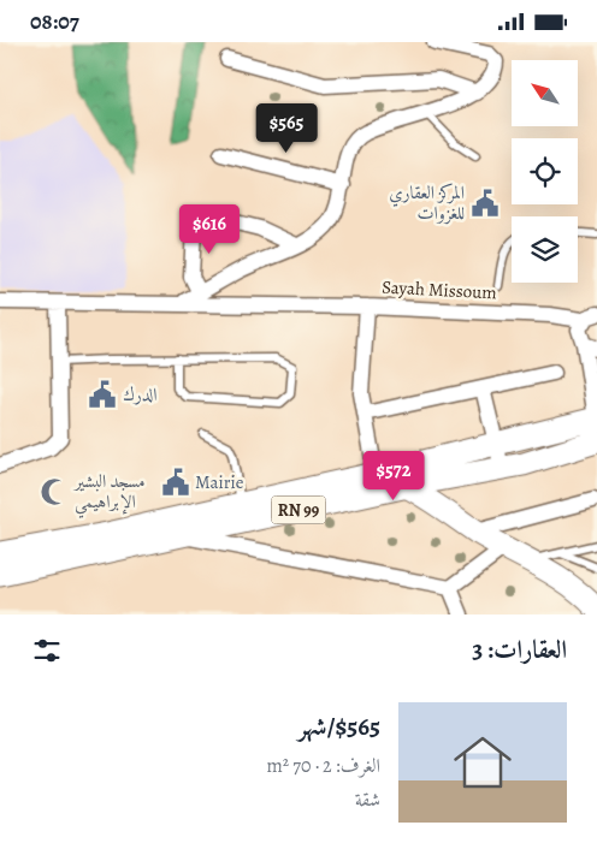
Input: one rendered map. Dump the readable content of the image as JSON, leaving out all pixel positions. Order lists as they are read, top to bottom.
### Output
{
  "streets": {
    "main road": ["RN 99"],
    "street": ["Sayah Missoum"]
  },
  "crossings": [
    ["Sayah Missoum", "RN 99"]
  ],
  "places": {
    "public building": ["المركز العقاري للغزوات", "الدرك", "Mairie"],
    "mosque": ["مسجد البشير الإبراهيمي"]
  },
  "north": "top left",
  "page": {
    "status": "08:07",
    "price": ["$565", "$616", "$572"],
    "heading": "العقارات: 3",
    "list": [
      {
        "name": "$565/شهر",
        "note": "الغرف: 2 · 70 m² · شقة"
      }
    ]
  }
}
